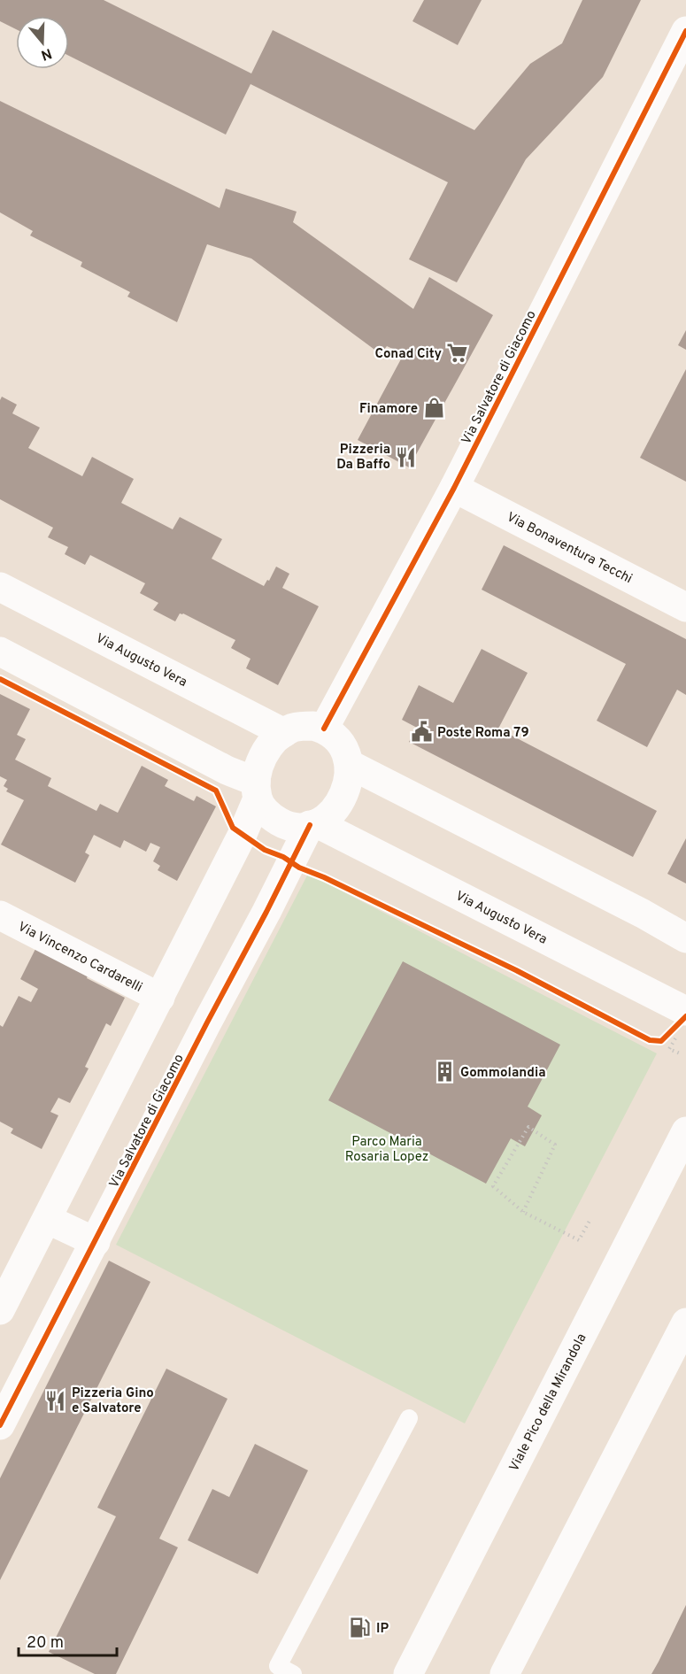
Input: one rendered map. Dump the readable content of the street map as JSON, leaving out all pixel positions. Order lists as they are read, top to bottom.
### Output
{
  "streets": {
    "street": [
      "Via Salvatore di Giacomo",
      "Via Bonaventura Tecchi",
      "Via Augusto Vera",
      "Via Vincenzo Cardarelli",
      "Viale Pico della Mirandola"
    ]
  },
  "crossings": [
    ["Via Salvatore di Giacomo", "Via Bonaventura Tecchi"],
    ["Via Salvatore di Giacomo", "Via Augusto Vera"]
  ],
  "parks": ["Parco Maria Rosaria Lopez"],
  "places": {
    "supermarket": ["Conad City"],
    "shop": ["Finamore"],
    "restaurant": ["Pizzeria Da Baffo", "Pizzeria Gino e Salvatore"],
    "public building": ["Poste Roma 79"],
    "building": ["Gommolandia"],
    "fuel station": ["IP"]
  },
  "scale_bar": "20 m",
  "north": "bottom"
}
